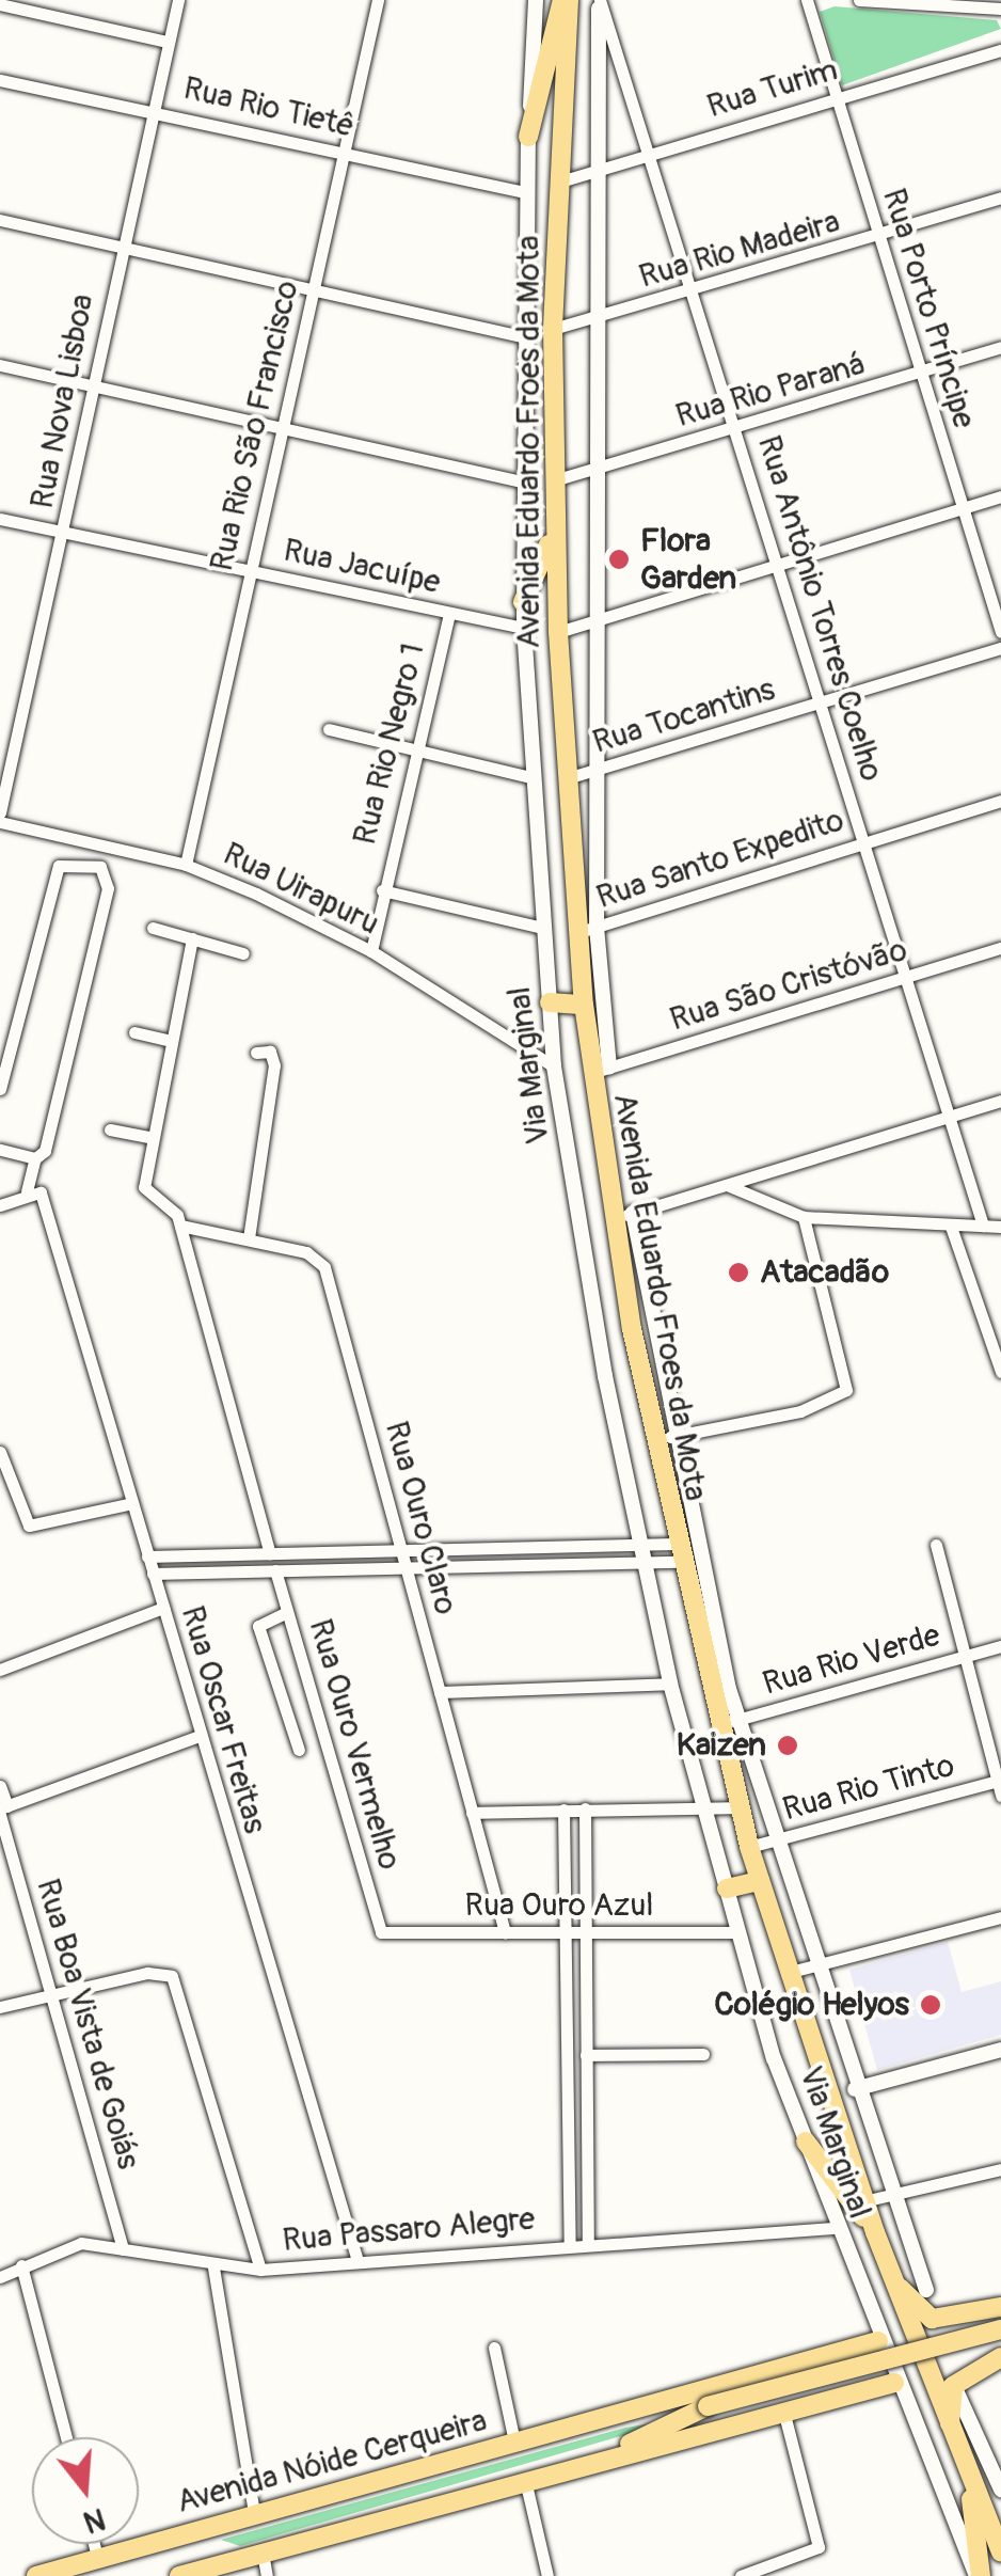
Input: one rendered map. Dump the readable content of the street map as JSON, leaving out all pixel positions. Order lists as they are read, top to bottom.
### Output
{
  "streets": {
    "main road": ["Avenida Eduardo Froes da Mota", "Avenida Nóide Cerqueira"],
    "street": [
      "Rua Turim",
      "Rua Rio Tietê",
      "Rua Rio Madeira",
      "Rua Porto Príncipe",
      "Rua Rio Paraná",
      "Rua Nova Lisboa",
      "Rua Rio São Francisco",
      "Rua Jacuípe",
      "Rua Antônio Torres Coelho",
      "Rua Tocantins",
      "Rua Rio Negro 1",
      "Rua Santo Expedito",
      "Rua Uirapuru",
      "Rua São Cristóvão",
      "Via Marginal",
      "Rua Ouro Claro",
      "Rua Rio Verde",
      "Rua Oscar Freitas",
      "Rua Ouro Vermelho",
      "Rua Rio Tinto",
      "Rua Ouro Azul",
      "Rua Boa Vista de Goiás",
      "Rua Passaro Alegre"
    ]
  },
  "crossings": [
    ["Rua Turim", "Rua Porto Príncipe"],
    ["Rua Turim", "Avenida Eduardo Froes da Mota"],
    ["Rua Turim", "Rua Antônio Torres Coelho"],
    ["Rua Rio Tietê", "Rua Nova Lisboa"],
    ["Rua Rio Tietê", "Rua Rio São Francisco"],
    ["Rua Rio Tietê", "Via Marginal"],
    ["Rua Rio Madeira", "Rua Porto Príncipe"],
    ["Rua Rio Madeira", "Avenida Eduardo Froes da Mota"],
    ["Rua Rio Madeira", "Rua Antônio Torres Coelho"],
    ["Rua Porto Príncipe", "Rua Rio Paraná"],
    ["Rua Rio Paraná", "Avenida Eduardo Froes da Mota"],
    ["Rua Rio Paraná", "Rua Antônio Torres Coelho"],
    ["Rua Nova Lisboa", "Rua Jacuípe"],
    ["Rua Rio São Francisco", "Rua Jacuípe"],
    ["Rua Rio São Francisco", "Rua Uirapuru"],
    ["Avenida Eduardo Froes da Mota", "Rua Tocantins"],
    ["Avenida Eduardo Froes da Mota", "Rua Santo Expedito"],
    ["Avenida Eduardo Froes da Mota", "Rua São Cristóvão"],
    ["Avenida Eduardo Froes da Mota", "Rua Rio Verde"],
    ["Avenida Eduardo Froes da Mota", "Rua Rio Tinto"],
    ["Rua Jacuípe", "Rua Rio Negro 1"],
    ["Rua Jacuípe", "Via Marginal"],
    ["Rua Antônio Torres Coelho", "Rua Tocantins"],
    ["Rua Antônio Torres Coelho", "Rua Santo Expedito"],
    ["Rua Antônio Torres Coelho", "Rua São Cristóvão"],
    ["Rua Rio Negro 1", "Rua Uirapuru"],
    ["Rua Uirapuru", "Via Marginal"],
    ["Via Marginal", "Rua Ouro Azul"],
    ["Via Marginal", "Rua Passaro Alegre"],
    ["Via Marginal", "Avenida Nóide Cerqueira"],
    ["Rua Ouro Claro", "Rua Ouro Azul"],
    ["Rua Oscar Freitas", "Rua Passaro Alegre"],
    ["Rua Ouro Vermelho", "Rua Ouro Azul"],
    ["Rua Boa Vista de Goiás", "Rua Passaro Alegre"]
  ],
  "places": [
    "Flora Garden",
    "Atacadão",
    "Kaizen",
    "Colégio Helyos"
  ],
  "north": "bottom"
}
